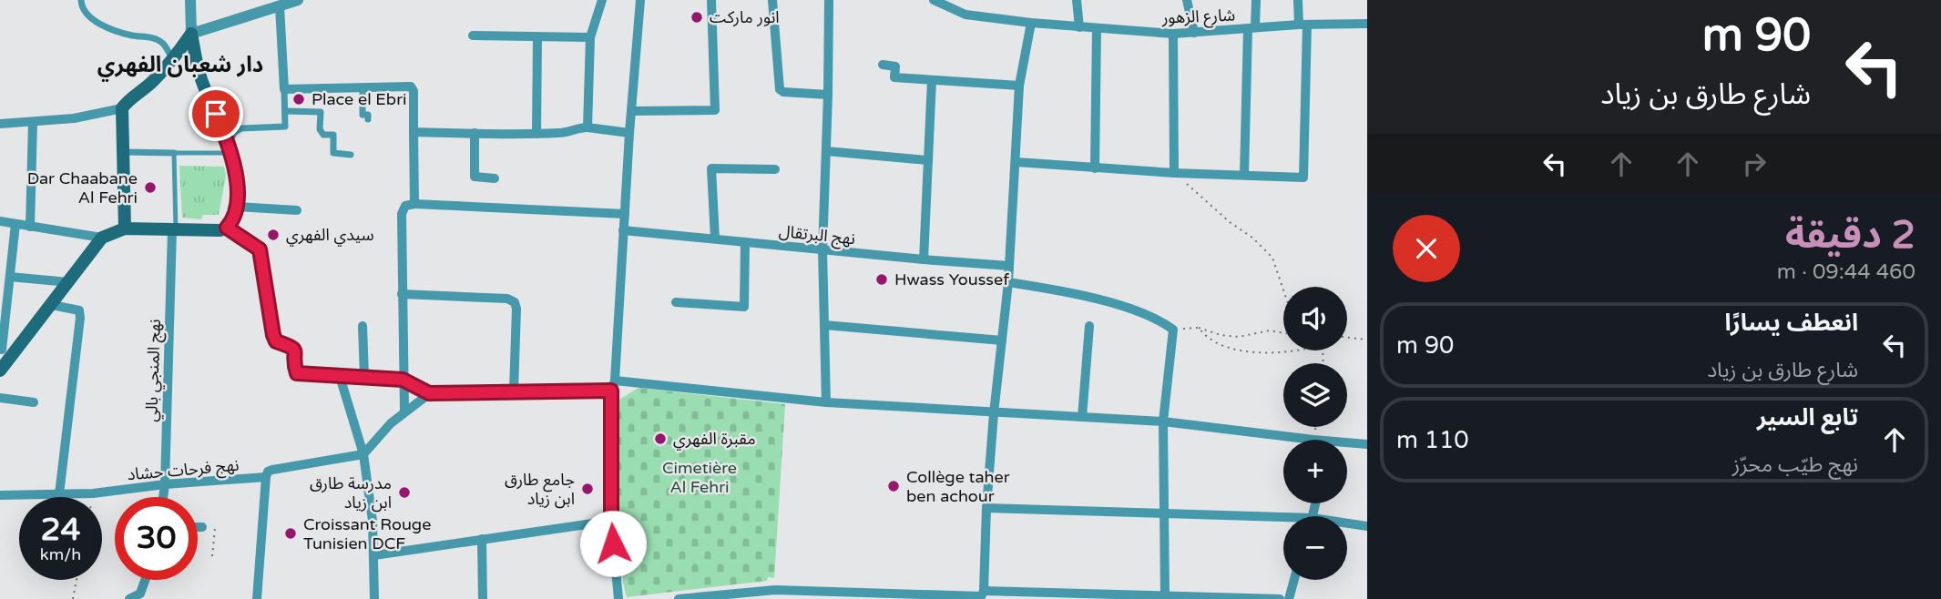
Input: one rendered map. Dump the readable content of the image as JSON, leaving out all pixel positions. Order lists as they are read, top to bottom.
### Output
{
  "streets": {
    "street": [
      "شارع الزهور",
      "نهج البرتقال",
      "نهج المنجي بالي",
      "نهج فرحات حشاد"
    ]
  },
  "crossings": [
    ["نهج المنجي بالي", "نهج فرحات حشاد"]
  ],
  "districts": ["دار شعبان الفهري"],
  "parks": ["Cimetière Al Fehri"],
  "places": [
    "انور ماركت",
    "Place el Ebri",
    "Dar Chaabane Al Fehri",
    "سيدي الفهري",
    "Hwass Youssef",
    "مقبرة الفهري",
    "Collège taher ben achour",
    "جامع طارق ابن زياد",
    "مدرسة طارق ابن زياد",
    "Croissant Rouge Tunisien DCF"
  ],
  "page": {
    "turn": ["90 m", "شارع طارق بن زياد"],
    "heading": ["2 دقيقة", "460 m · 09:44"],
    "map_buttons": ["+", "−"],
    "list": [
      {
        "name": "انعطف يسارًا",
        "note": "شارع طارق بن زياد",
        "value": "90 m"
      },
      {
        "name": "تابع السير",
        "note": "نهج طيّب محرّز",
        "value": "110 m"
      }
    ],
    "speed": "24 km/h",
    "limit": "30"
  }
}
